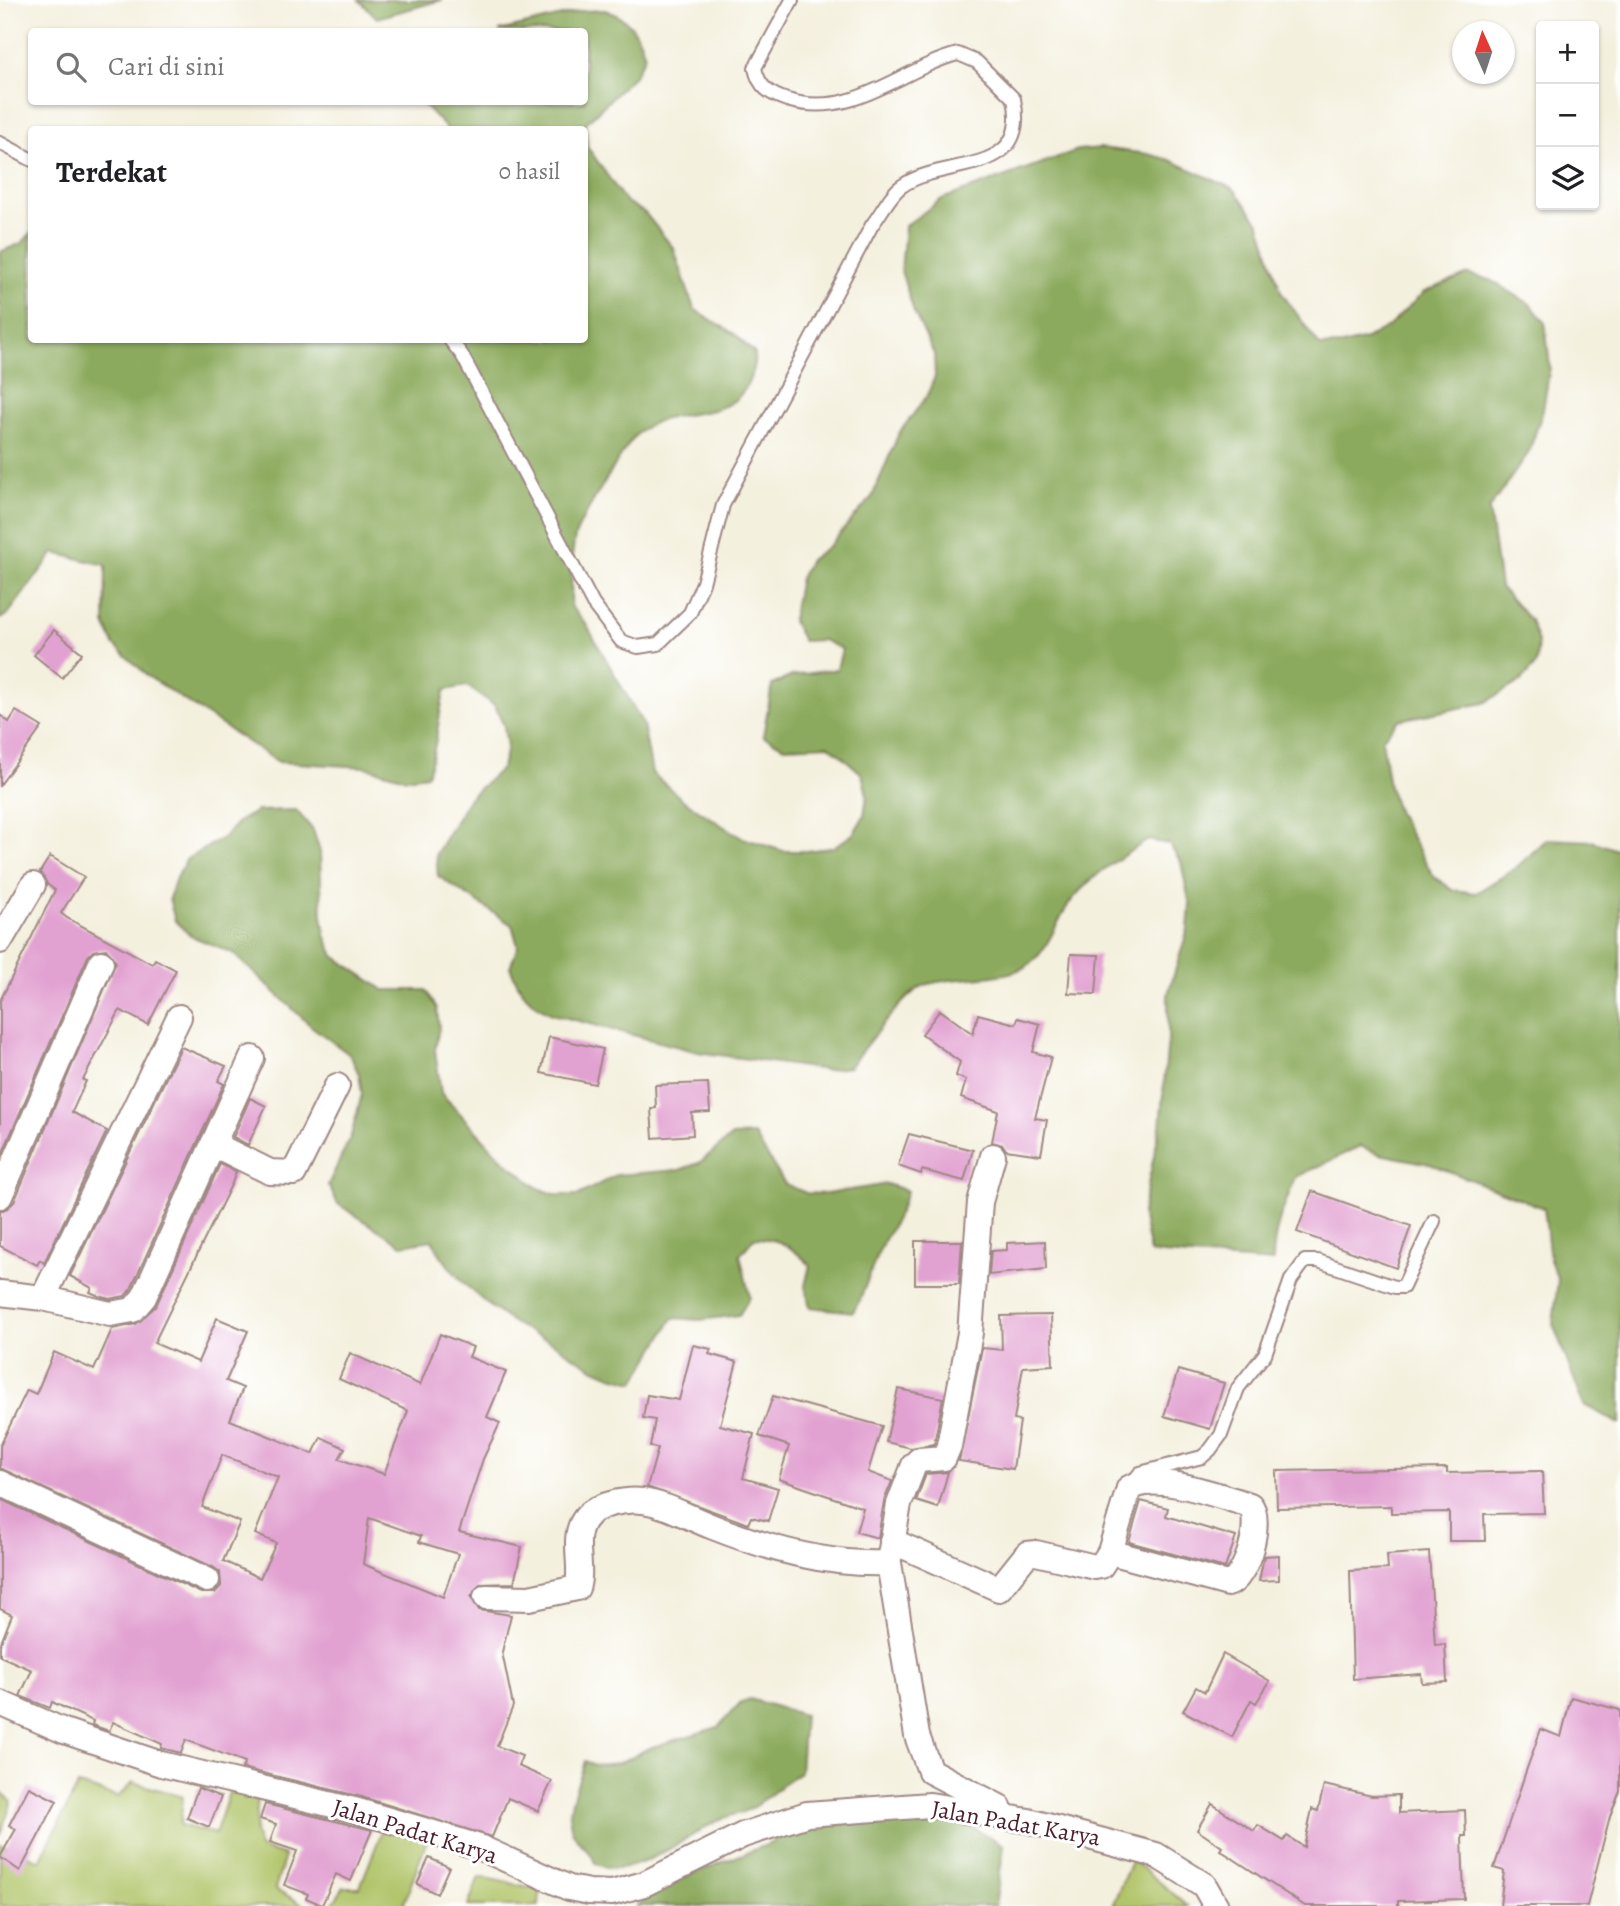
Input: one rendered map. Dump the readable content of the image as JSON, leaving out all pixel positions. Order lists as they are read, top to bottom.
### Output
{
  "streets": {
    "street": ["Jalan Padat Karya"]
  },
  "north": "top",
  "page": {
    "map_buttons": ["+", "−"],
    "search": "Cari di sini",
    "heading": ["Terdekat", "0 hasil"]
  }
}
